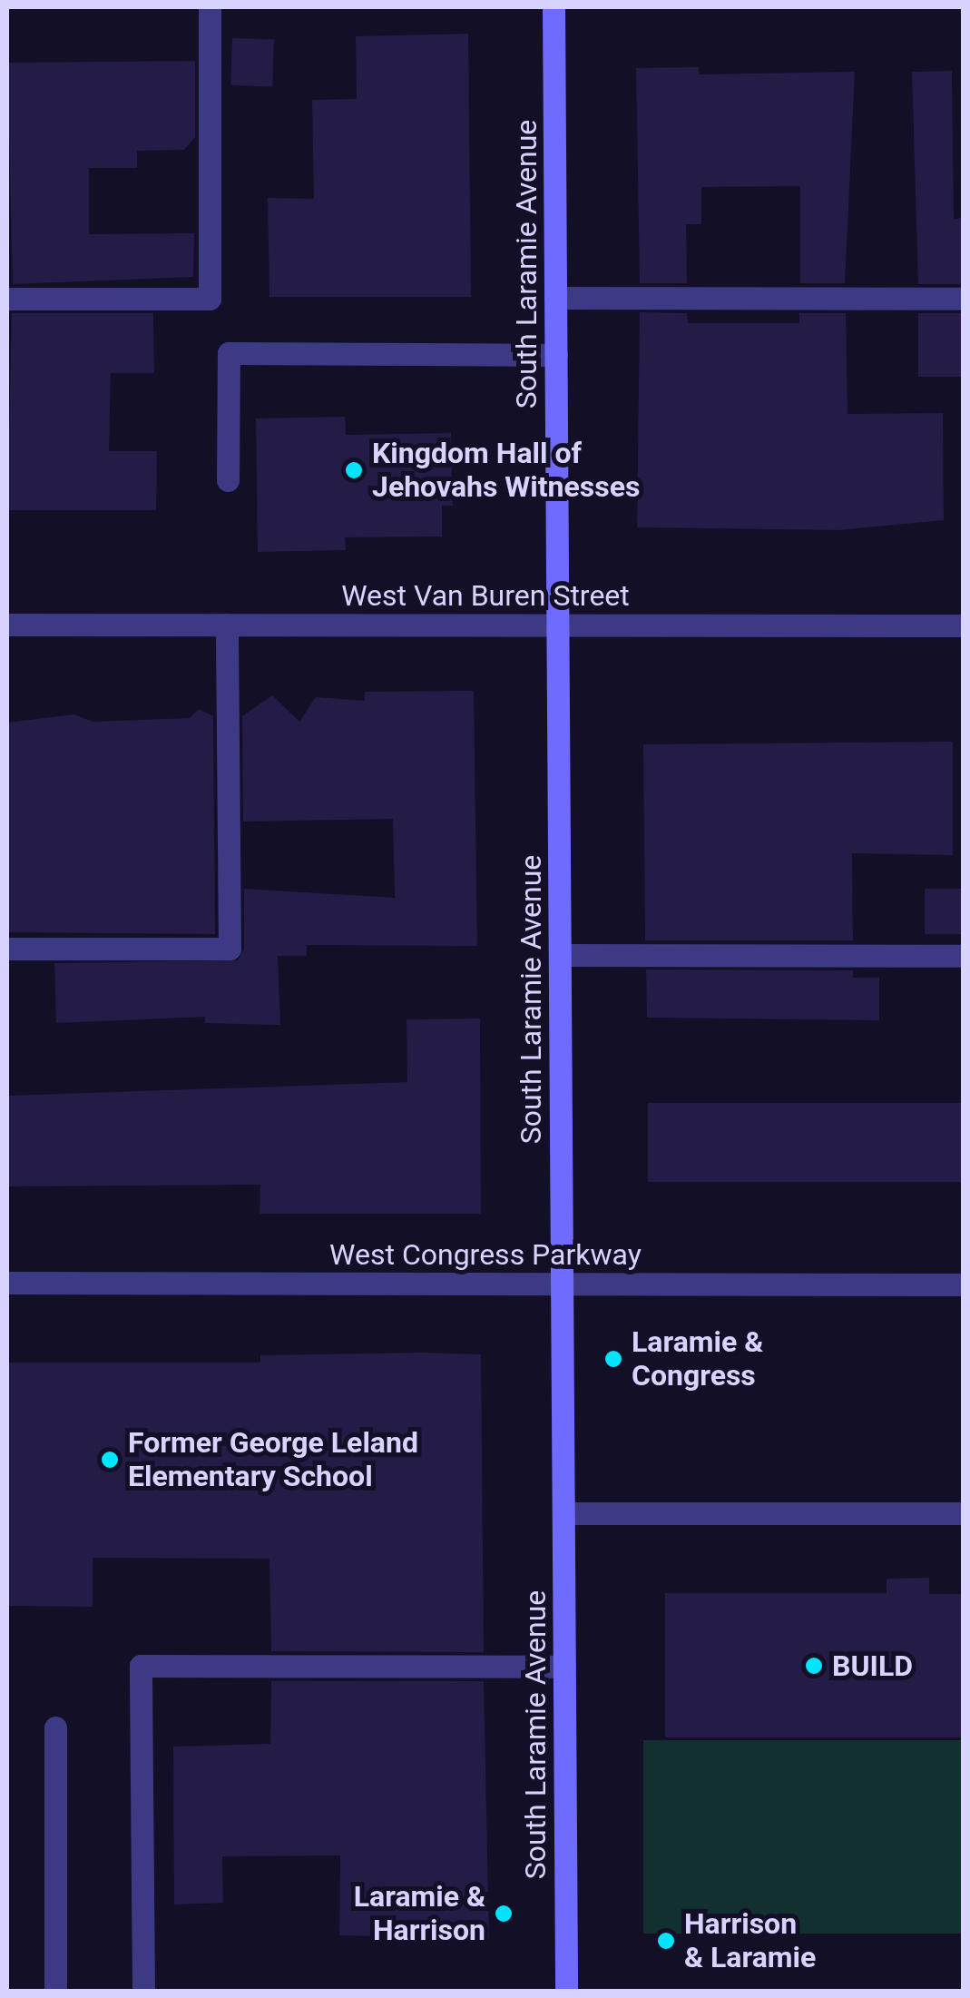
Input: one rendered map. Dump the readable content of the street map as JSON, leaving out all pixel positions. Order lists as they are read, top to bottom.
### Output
{
  "streets": {
    "street": ["South Laramie Avenue", "West Van Buren Street", "West Congress Parkway"]
  },
  "crossings": [
    ["South Laramie Avenue", "West Van Buren Street"],
    ["South Laramie Avenue", "West Congress Parkway"]
  ],
  "places": [
    "Kingdom Hall of Jehovahs Witnesses",
    "Laramie & Congress",
    "Former George Leland Elementary School",
    "BUILD",
    "Laramie & Harrison",
    "Harrison & Laramie"
  ]
}
